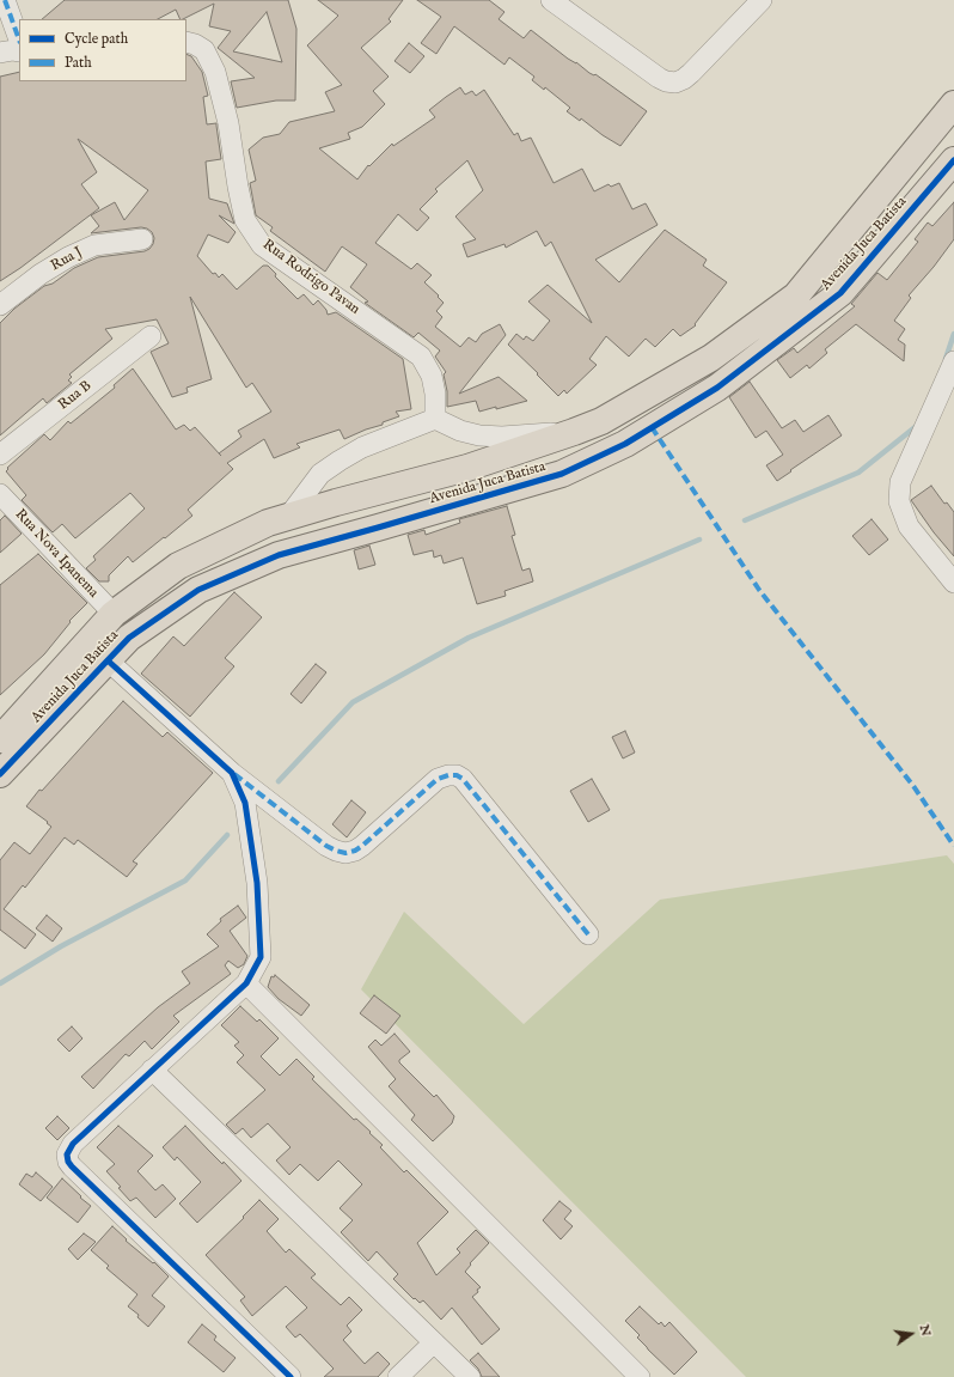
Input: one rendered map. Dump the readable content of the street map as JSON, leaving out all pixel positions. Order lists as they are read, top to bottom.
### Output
{
  "streets": {
    "main road": ["Avenida Juca Batista"],
    "street": [
      "Rua J",
      "Rua Rodrigo Pavan",
      "Rua B",
      "Rua Nova Ipanema"
    ]
  },
  "crossings": [
    ["Avenida Juca Batista", "Rua Nova Ipanema"]
  ],
  "legend": ["Cycle path", "Path"],
  "north": "right"
}
